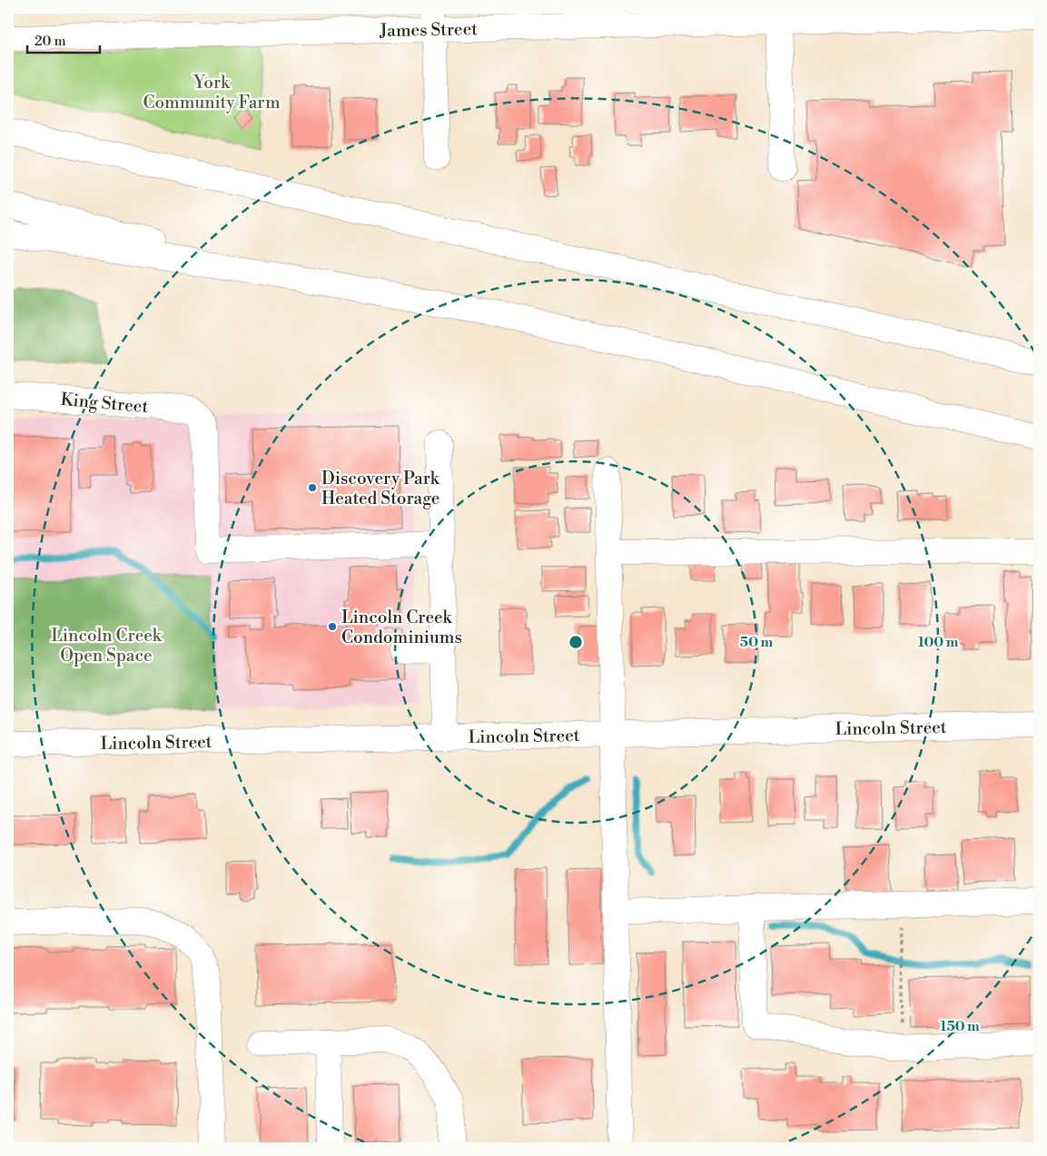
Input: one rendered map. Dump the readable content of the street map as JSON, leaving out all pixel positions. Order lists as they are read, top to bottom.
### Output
{
  "streets": {
    "main road": ["James Street", "King Street", "Lincoln Street"]
  },
  "parks": ["York Community Farm", "Lincoln Creek Open Space"],
  "places": ["Discovery Park Heated Storage", "Lincoln Creek Condominiums"],
  "scale_bar": "20 m",
  "rings": ["50 m", "100 m", "150 m"]
}
